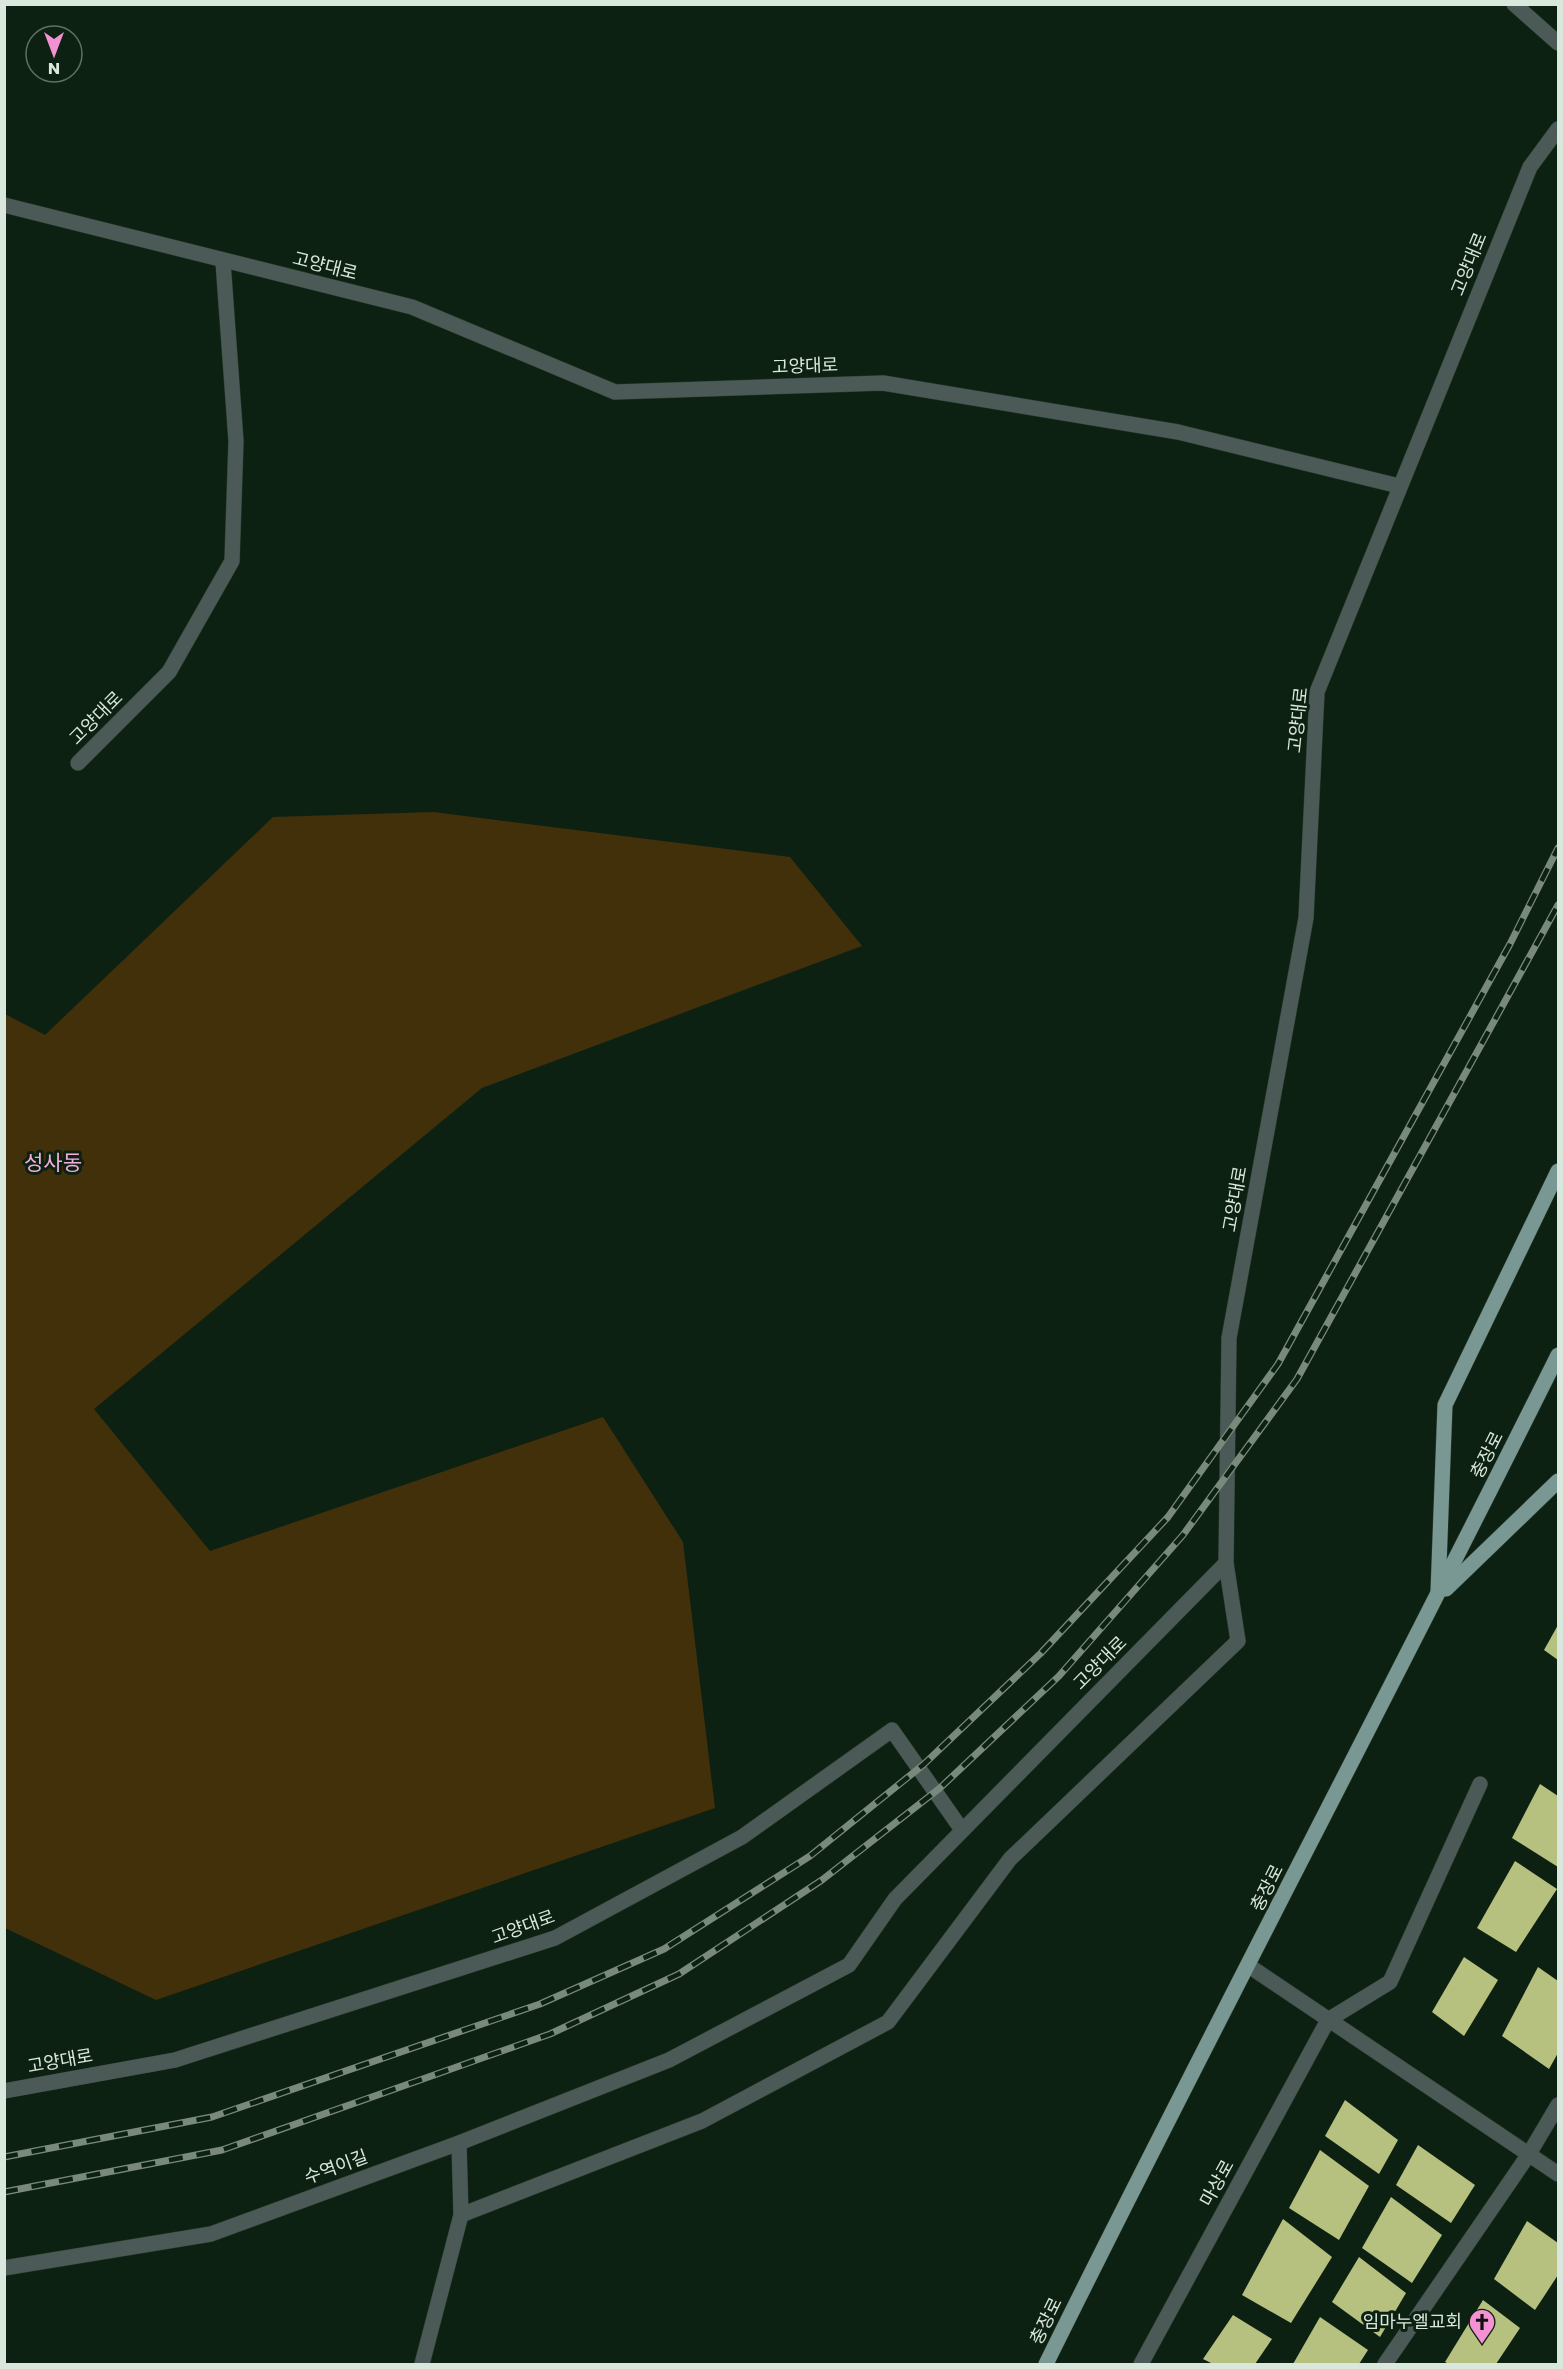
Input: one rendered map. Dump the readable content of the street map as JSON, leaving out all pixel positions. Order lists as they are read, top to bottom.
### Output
{
  "streets": {
    "main road": ["충장로"],
    "street": ["고양대로", "수역이길", "마상로"]
  },
  "crossings": [
    ["고양대로", "수역이길"]
  ],
  "districts": ["성사동"],
  "places": {
    "church": ["임마누엘교회"]
  },
  "north": "bottom"
}
